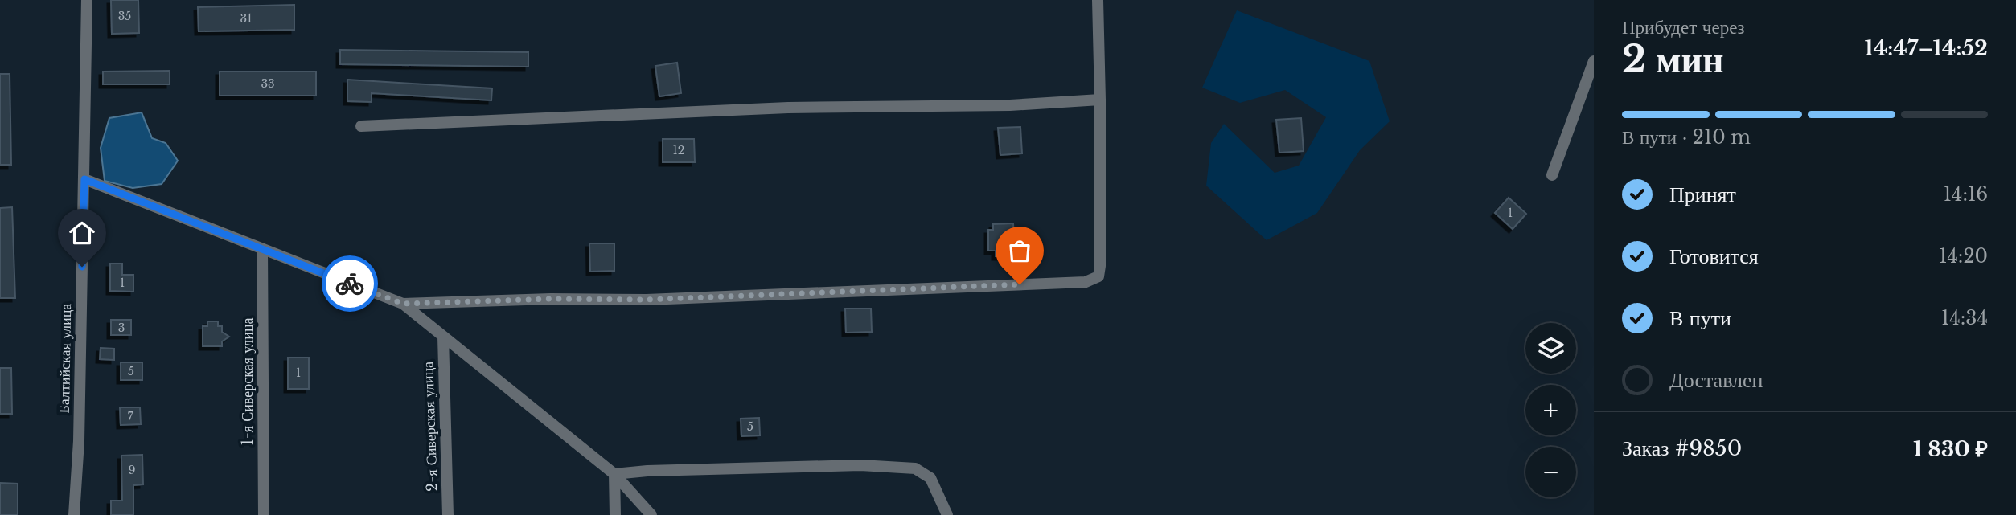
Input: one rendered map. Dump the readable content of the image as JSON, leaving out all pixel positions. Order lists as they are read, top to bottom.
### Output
{
  "streets": {
    "street": ["Балтийская улица", "1-я Сиверская улица", "2-я Сиверская улица"]
  },
  "house_numbers": [
    "35",
    "31",
    "33",
    "12",
    "1",
    "1",
    "3",
    "5",
    "1",
    "7",
    "5",
    "9"
  ],
  "page": {
    "heading": ["2 мин", "Прибудет через", "14:47–14:52"],
    "panel": ["Заказ #9850", "1 830 ₽"],
    "bar": "В пути · 210 m",
    "list": [
      ["Принят", "14:16"],
      ["Готовится", "14:20"],
      ["В пути", "14:34"],
      "Доставлен"
    ],
    "map_buttons": ["+", "−"]
  }
}
